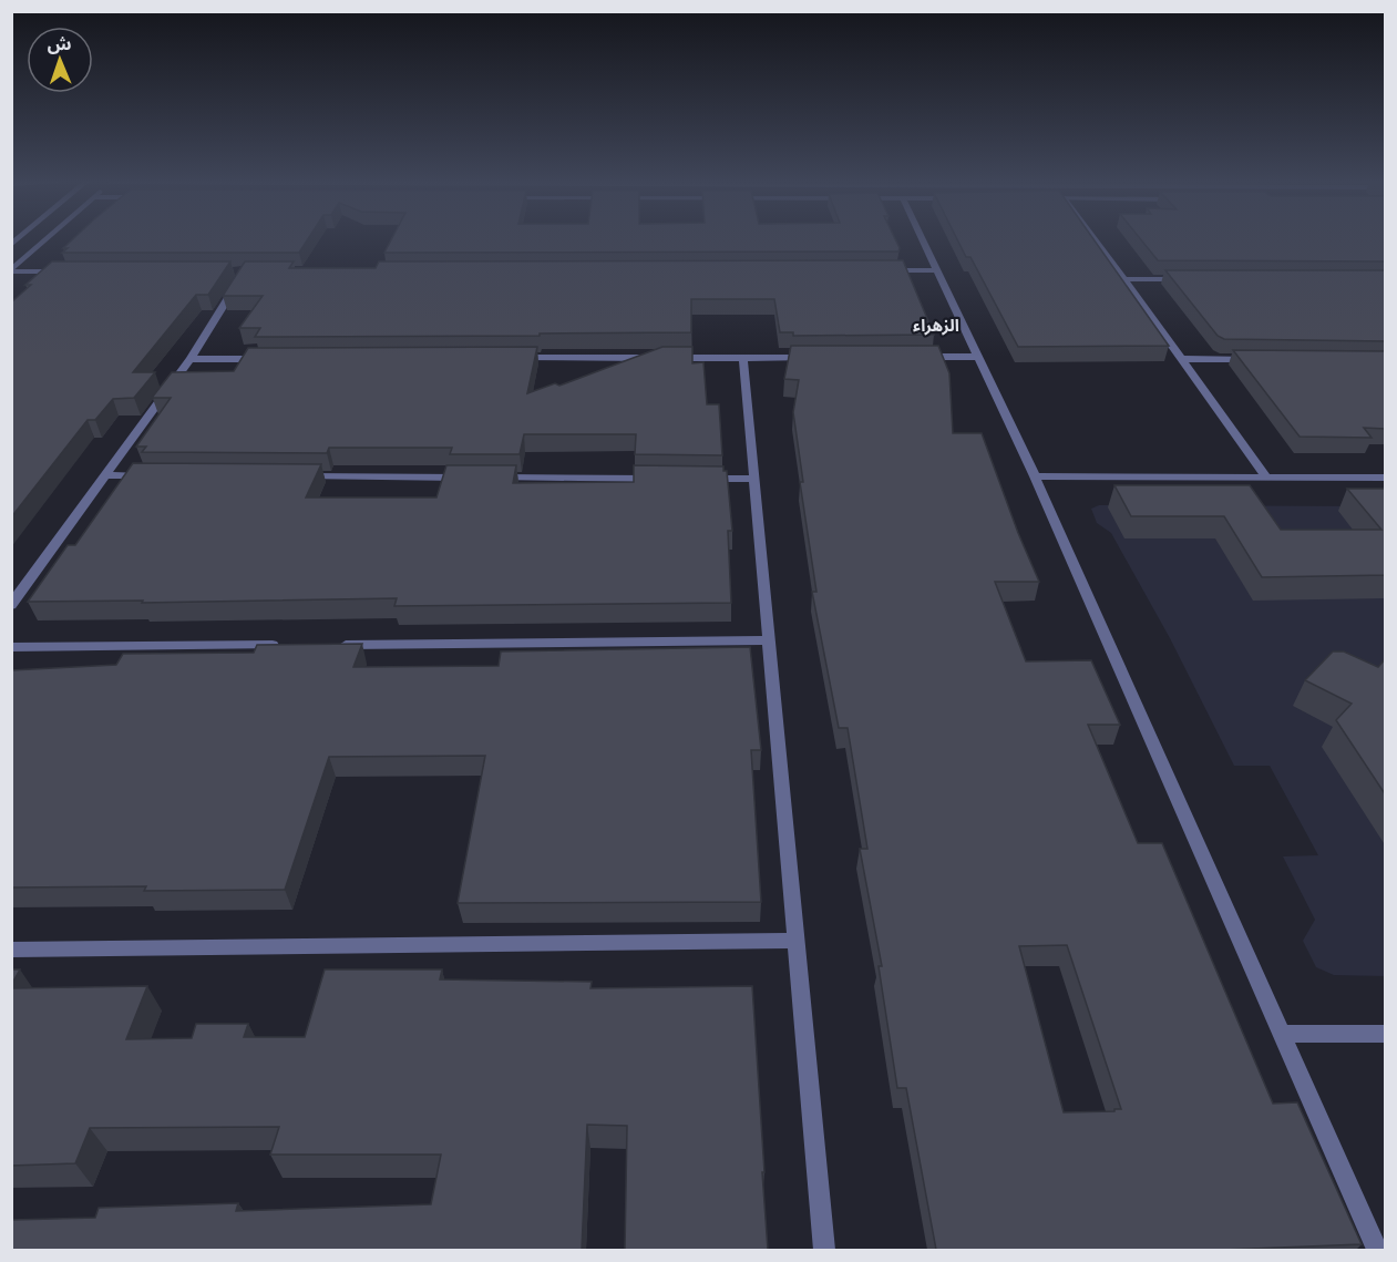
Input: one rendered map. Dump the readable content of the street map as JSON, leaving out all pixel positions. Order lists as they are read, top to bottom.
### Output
{
  "districts": ["الزهراء"],
  "north": "top"
}
